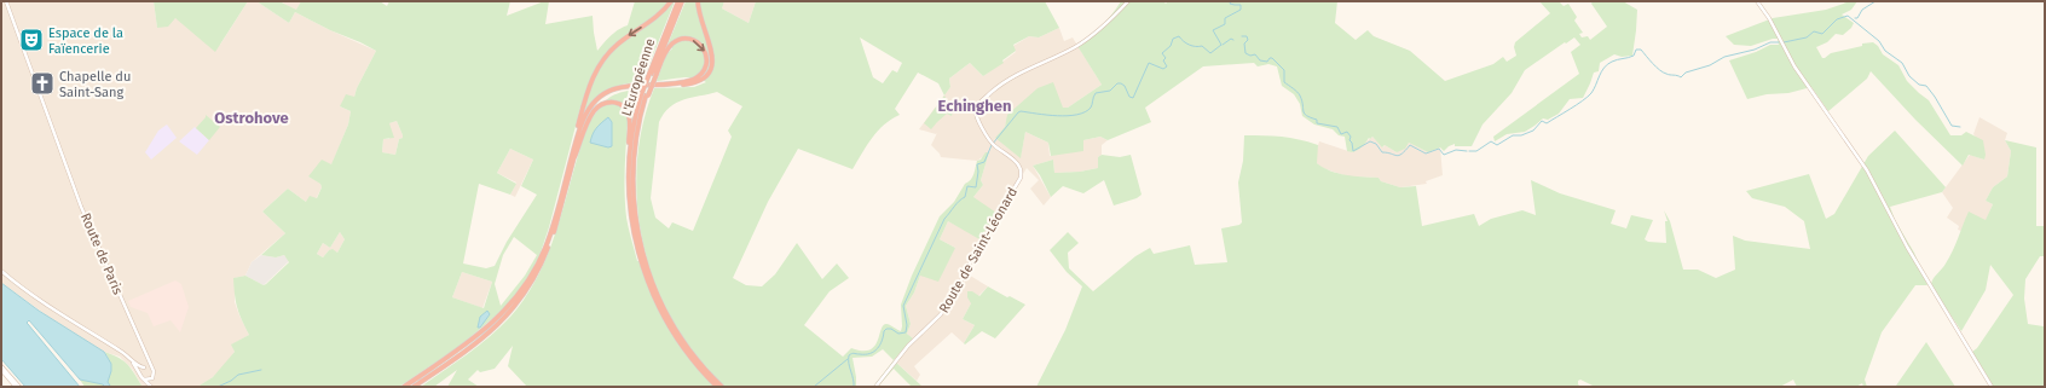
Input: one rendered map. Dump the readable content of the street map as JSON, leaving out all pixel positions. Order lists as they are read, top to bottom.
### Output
{
  "streets": {
    "highway": ["L'Européenne"],
    "street": ["Route de Saint-Léonard", "Route de Paris"]
  },
  "districts": ["Echinghen", "Ostrohove"],
  "places": {
    "theatre": ["Espace de la Faïencerie"],
    "church": ["Chapelle du Saint-Sang"]
  }
}
